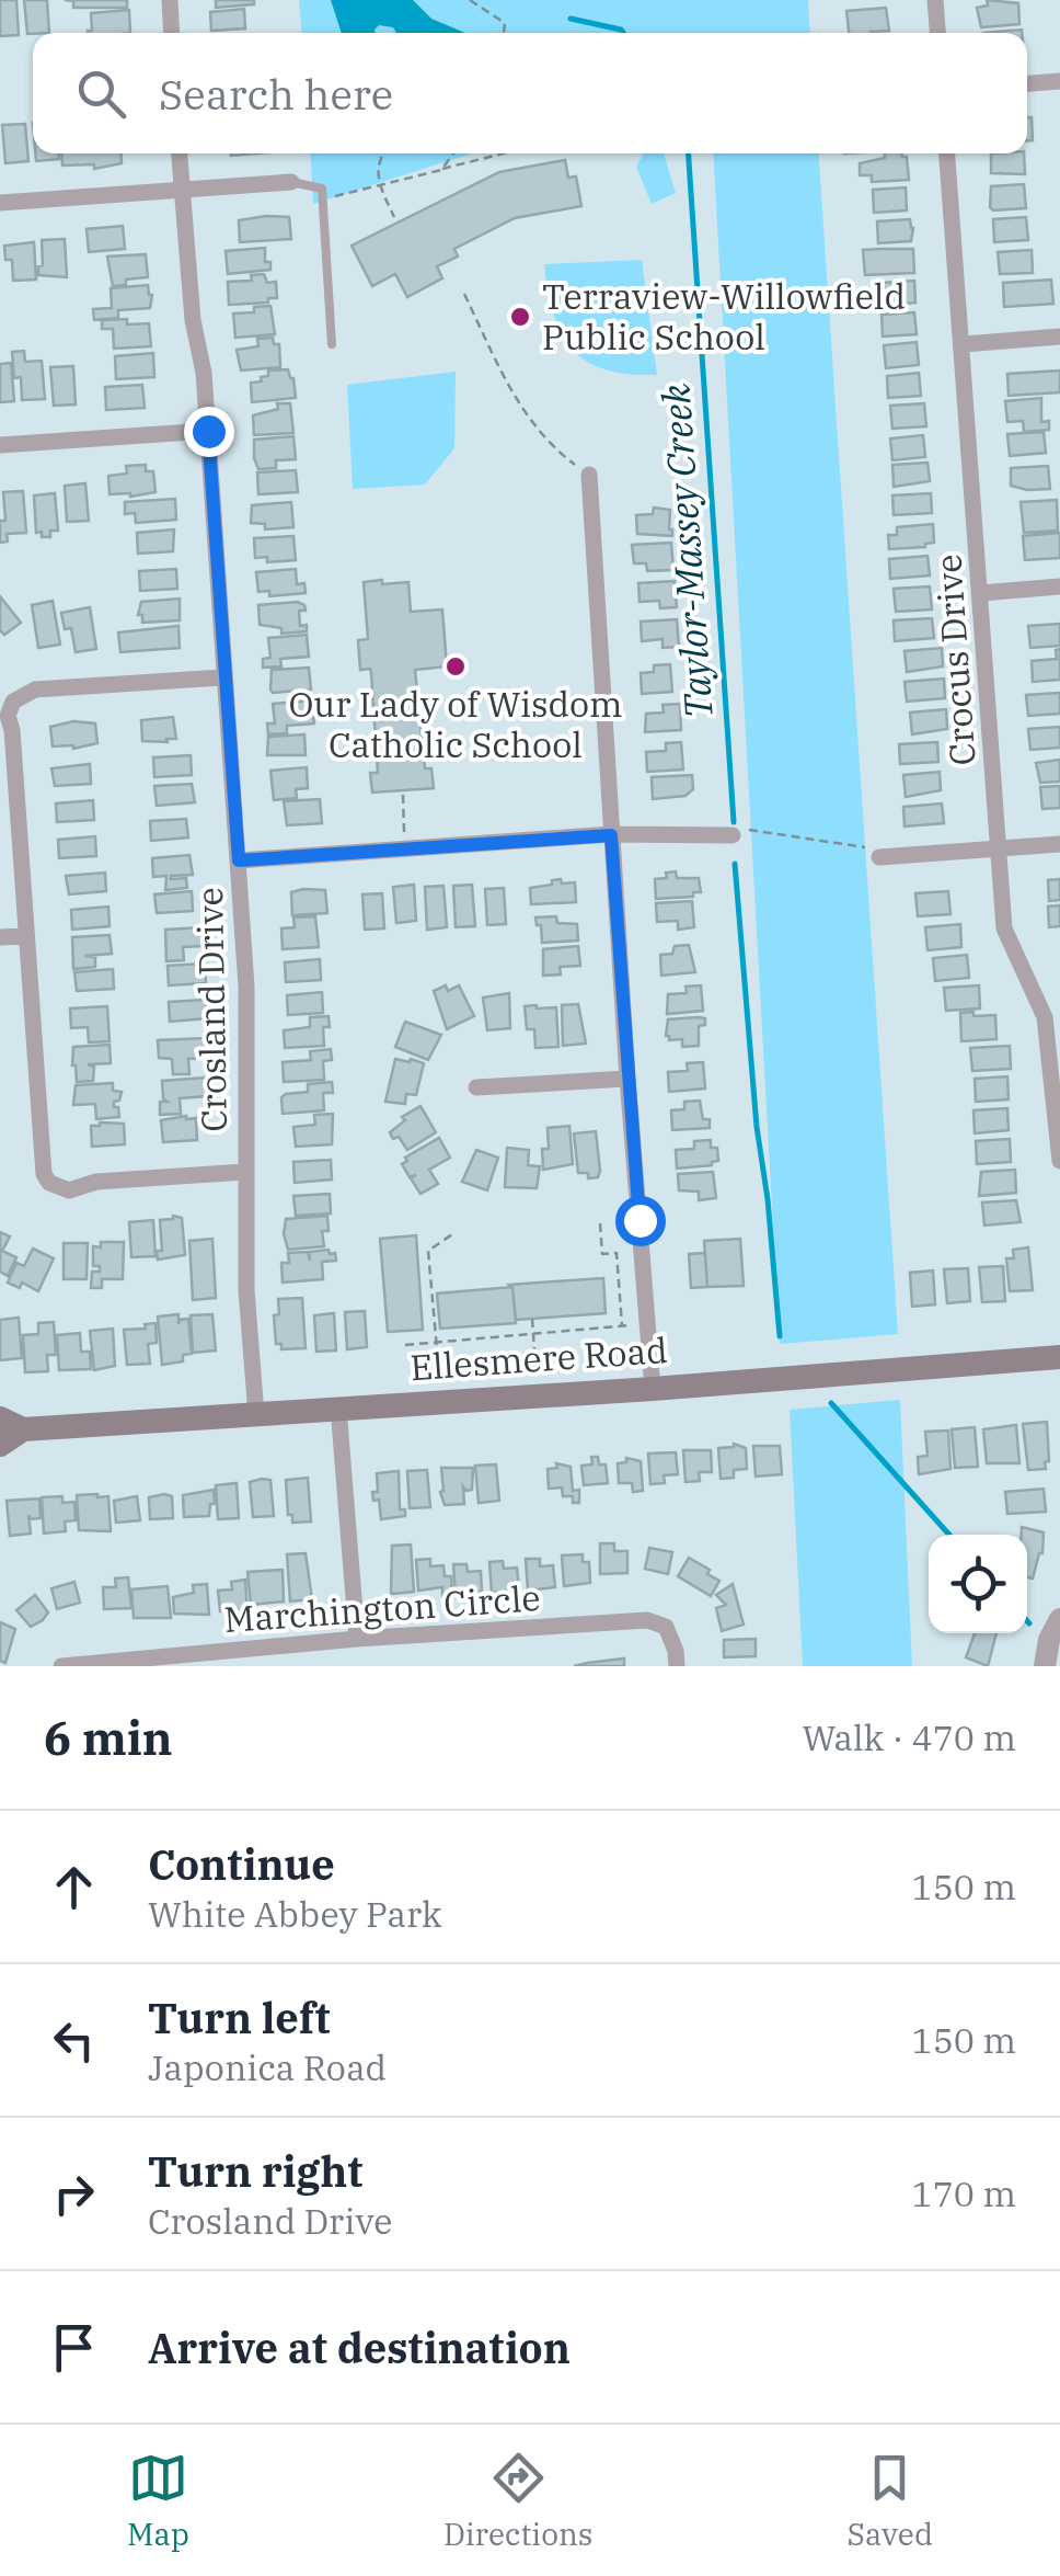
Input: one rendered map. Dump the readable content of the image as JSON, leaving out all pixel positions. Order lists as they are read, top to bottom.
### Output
{
  "streets": {
    "main road": ["Ellesmere Road"],
    "street": ["Crocus Drive", "Crosland Drive", "Marchington Circle"]
  },
  "crossings": [
    ["Crosland Drive", "Ellesmere Road"]
  ],
  "water": ["Taylor-Massey Creek"],
  "places": ["Terraview-Willowfield Public School", "Our Lady of Wisdom Catholic School"],
  "page": {
    "search": "Search here",
    "heading": ["6 min", "Walk · 470 m"],
    "list": [
      ["Continue", "White Abbey Park", "150 m"],
      ["Turn left", "Japonica Road", "150 m"],
      ["Turn right", "Crosland Drive", "170 m"],
      "Arrive at destination"
    ],
    "nav": ["Map", "Directions", "Saved"]
  }
}
